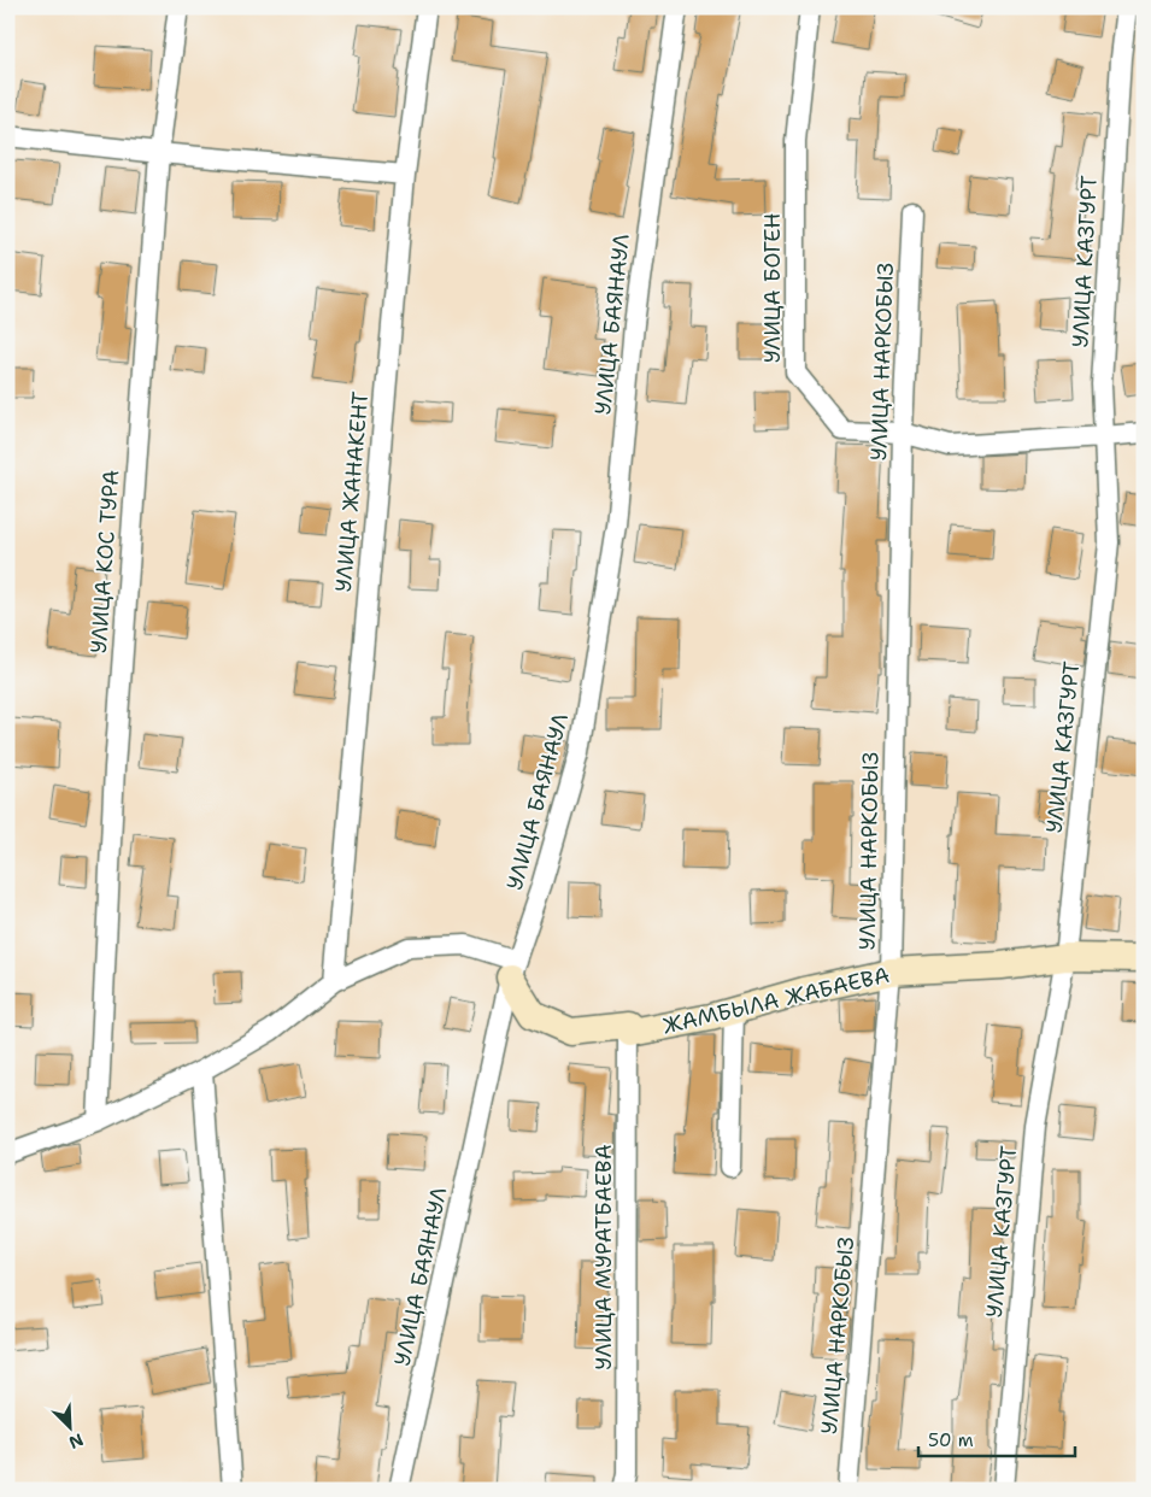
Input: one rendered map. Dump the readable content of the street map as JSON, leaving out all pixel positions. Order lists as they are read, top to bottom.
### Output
{
  "streets": {
    "street": [
      "УЛИЦА КАЗГУРТ",
      "УЛИЦА БОГЕН",
      "УЛИЦА БАЯНАУЛ",
      "УЛИЦА НАРКОБЫЗ",
      "УЛИЦА ЖАНАКЕНТ",
      "УЛИЦА КОС ТУРА",
      "ЖАМБЫЛА ЖАБАЕВА",
      "УЛИЦА МУРАТБАЕВА"
    ]
  },
  "crossings": [
    ["УЛИЦА КАЗГУРТ", "УЛИЦА БОГЕН"],
    ["УЛИЦА КАЗГУРТ", "ЖАМБЫЛА ЖАБАЕВА"],
    ["УЛИЦА БОГЕН", "УЛИЦА НАРКОБЫЗ"],
    ["УЛИЦА БАЯНАУЛ", "ЖАМБЫЛА ЖАБАЕВА"],
    ["УЛИЦА НАРКОБЫЗ", "ЖАМБЫЛА ЖАБАЕВА"],
    ["ЖАМБЫЛА ЖАБАЕВА", "УЛИЦА МУРАТБАЕВА"]
  ],
  "scale_bar": "50 m",
  "north": "bottom right"
}
